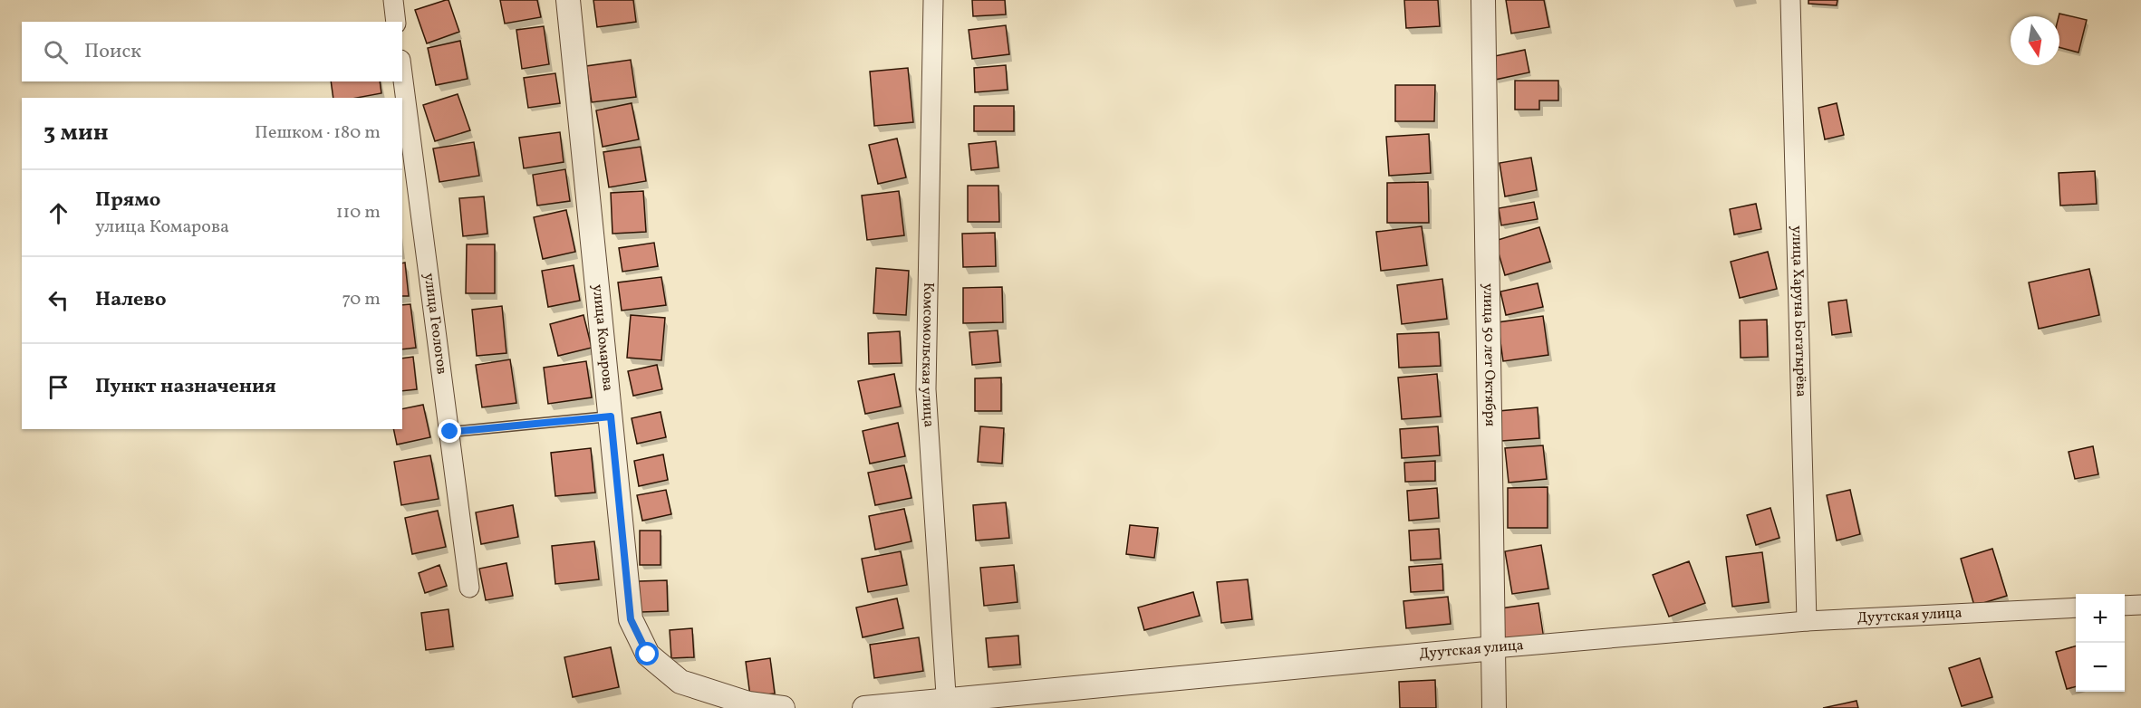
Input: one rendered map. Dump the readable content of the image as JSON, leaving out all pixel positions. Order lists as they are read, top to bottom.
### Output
{
  "streets": {
    "street": [
      "улица Харуна Богатырёва",
      "улица Геологов",
      "улица Комарова",
      "Комсомольская улица",
      "улица 50 лет Октября",
      "Дуутская улица"
    ]
  },
  "crossings": [
    ["улица Харуна Богатырёва", "Дуутская улица"],
    ["Комсомольская улица", "Дуутская улица"],
    ["улица 50 лет Октября", "Дуутская улица"]
  ],
  "north": "bottom",
  "page": {
    "search": "Поиск",
    "heading": ["3 мин", "Пешком · 180 m"],
    "list": [
      ["Прямо", "улица Комарова", "110 m"],
      ["Налево", "70 m"],
      "Пункт назначения"
    ],
    "map_buttons": ["+", "−"]
  }
}
